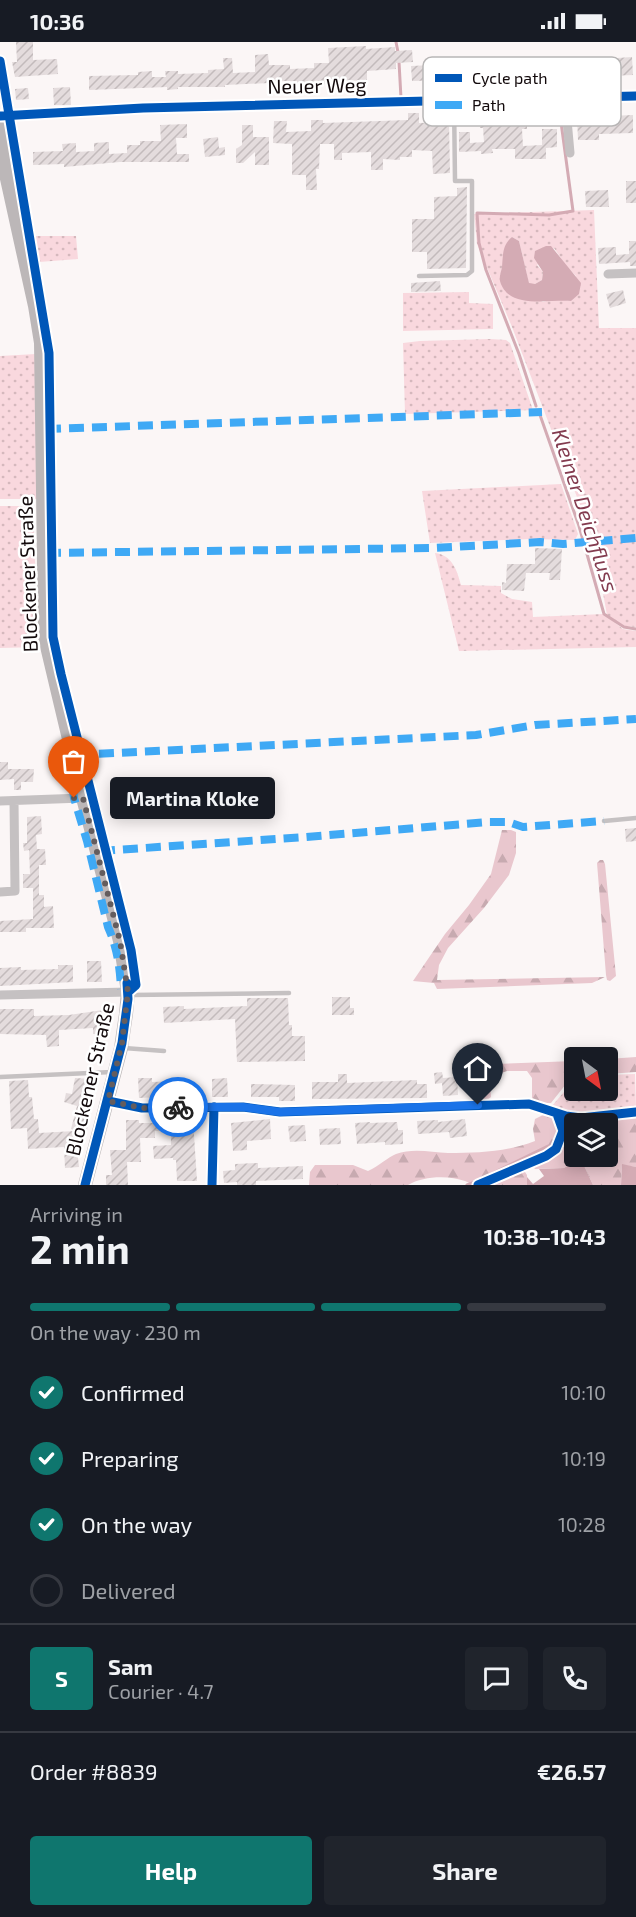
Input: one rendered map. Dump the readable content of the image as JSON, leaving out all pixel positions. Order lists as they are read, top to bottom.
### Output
{
  "streets": {
    "street": ["Neuer Weg", "Blockener Straße"]
  },
  "crossings": [
    ["Neuer Weg", "Blockener Straße"]
  ],
  "water": ["Kleiner Deichfluss"],
  "places": ["Martina Kloke"],
  "legend": ["Cycle path", "Path"],
  "north": "bottom right",
  "page": {
    "status": "10:36",
    "bubble": "Martina Kloke",
    "heading": ["2 min", "Arriving in", "10:38–10:43"],
    "panel": [
      "Sam",
      "Courier · 4.7",
      "Order #8839",
      "€26.57"
    ],
    "bar": "On the way · 230 m",
    "list": [
      ["Confirmed", "10:10"],
      ["Preparing", "10:19"],
      ["On the way", "10:28"],
      "Delivered"
    ],
    "round": "S",
    "buttons": ["Help", "Share"]
  }
}
